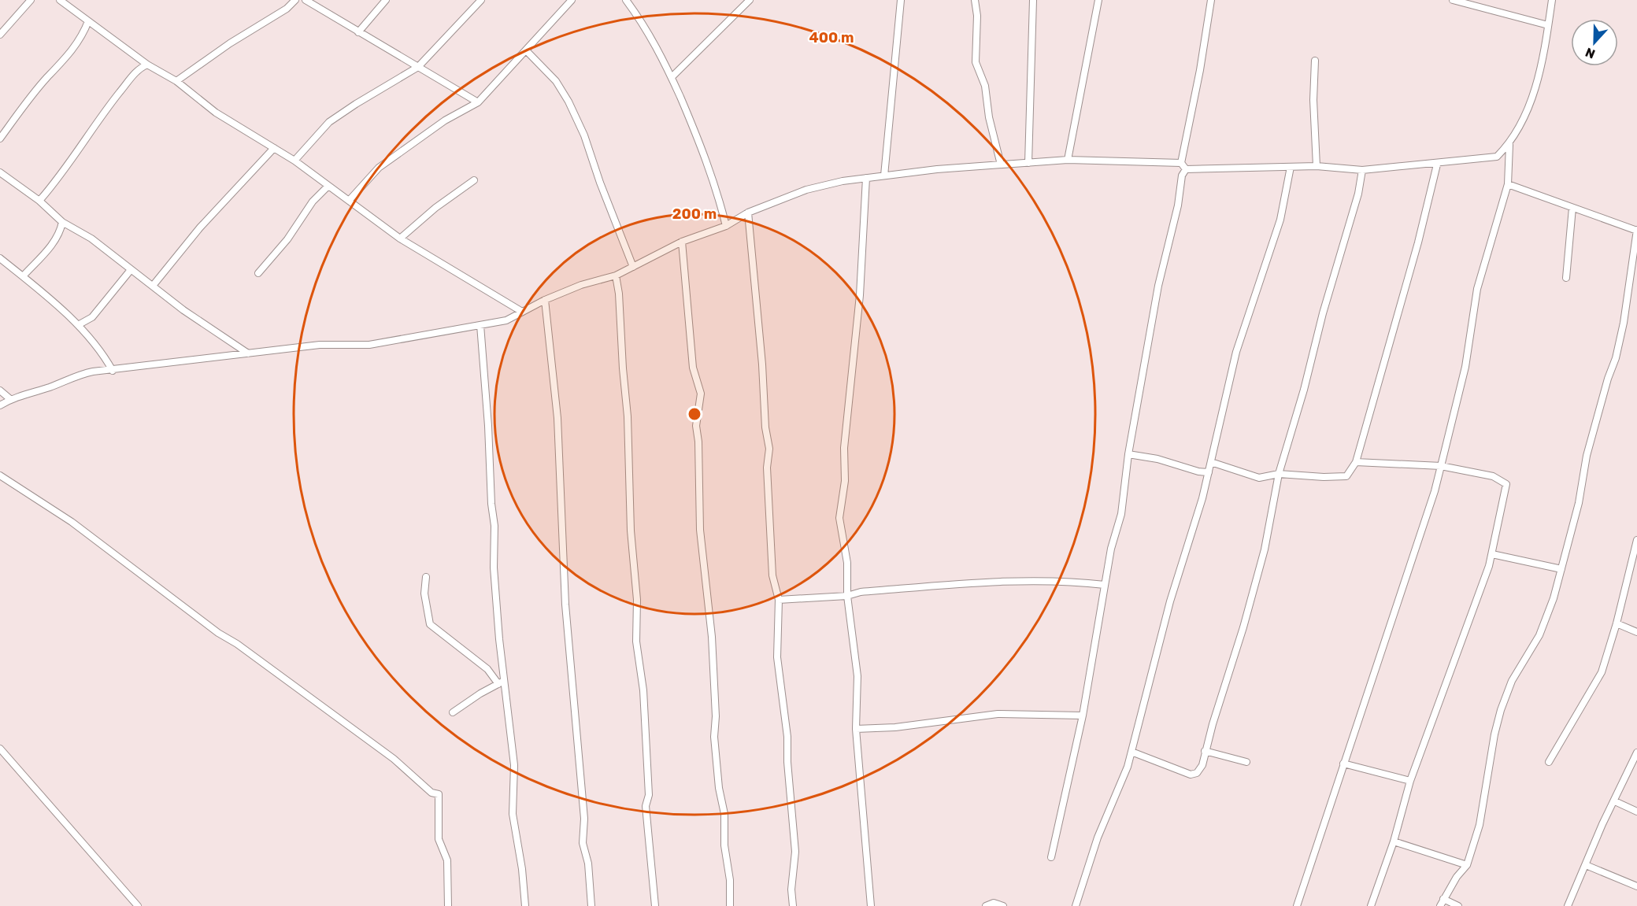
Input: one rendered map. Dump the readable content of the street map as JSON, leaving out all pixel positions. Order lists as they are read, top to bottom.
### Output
{
  "north": "bottom",
  "rings": ["400 m", "200 m"]
}
